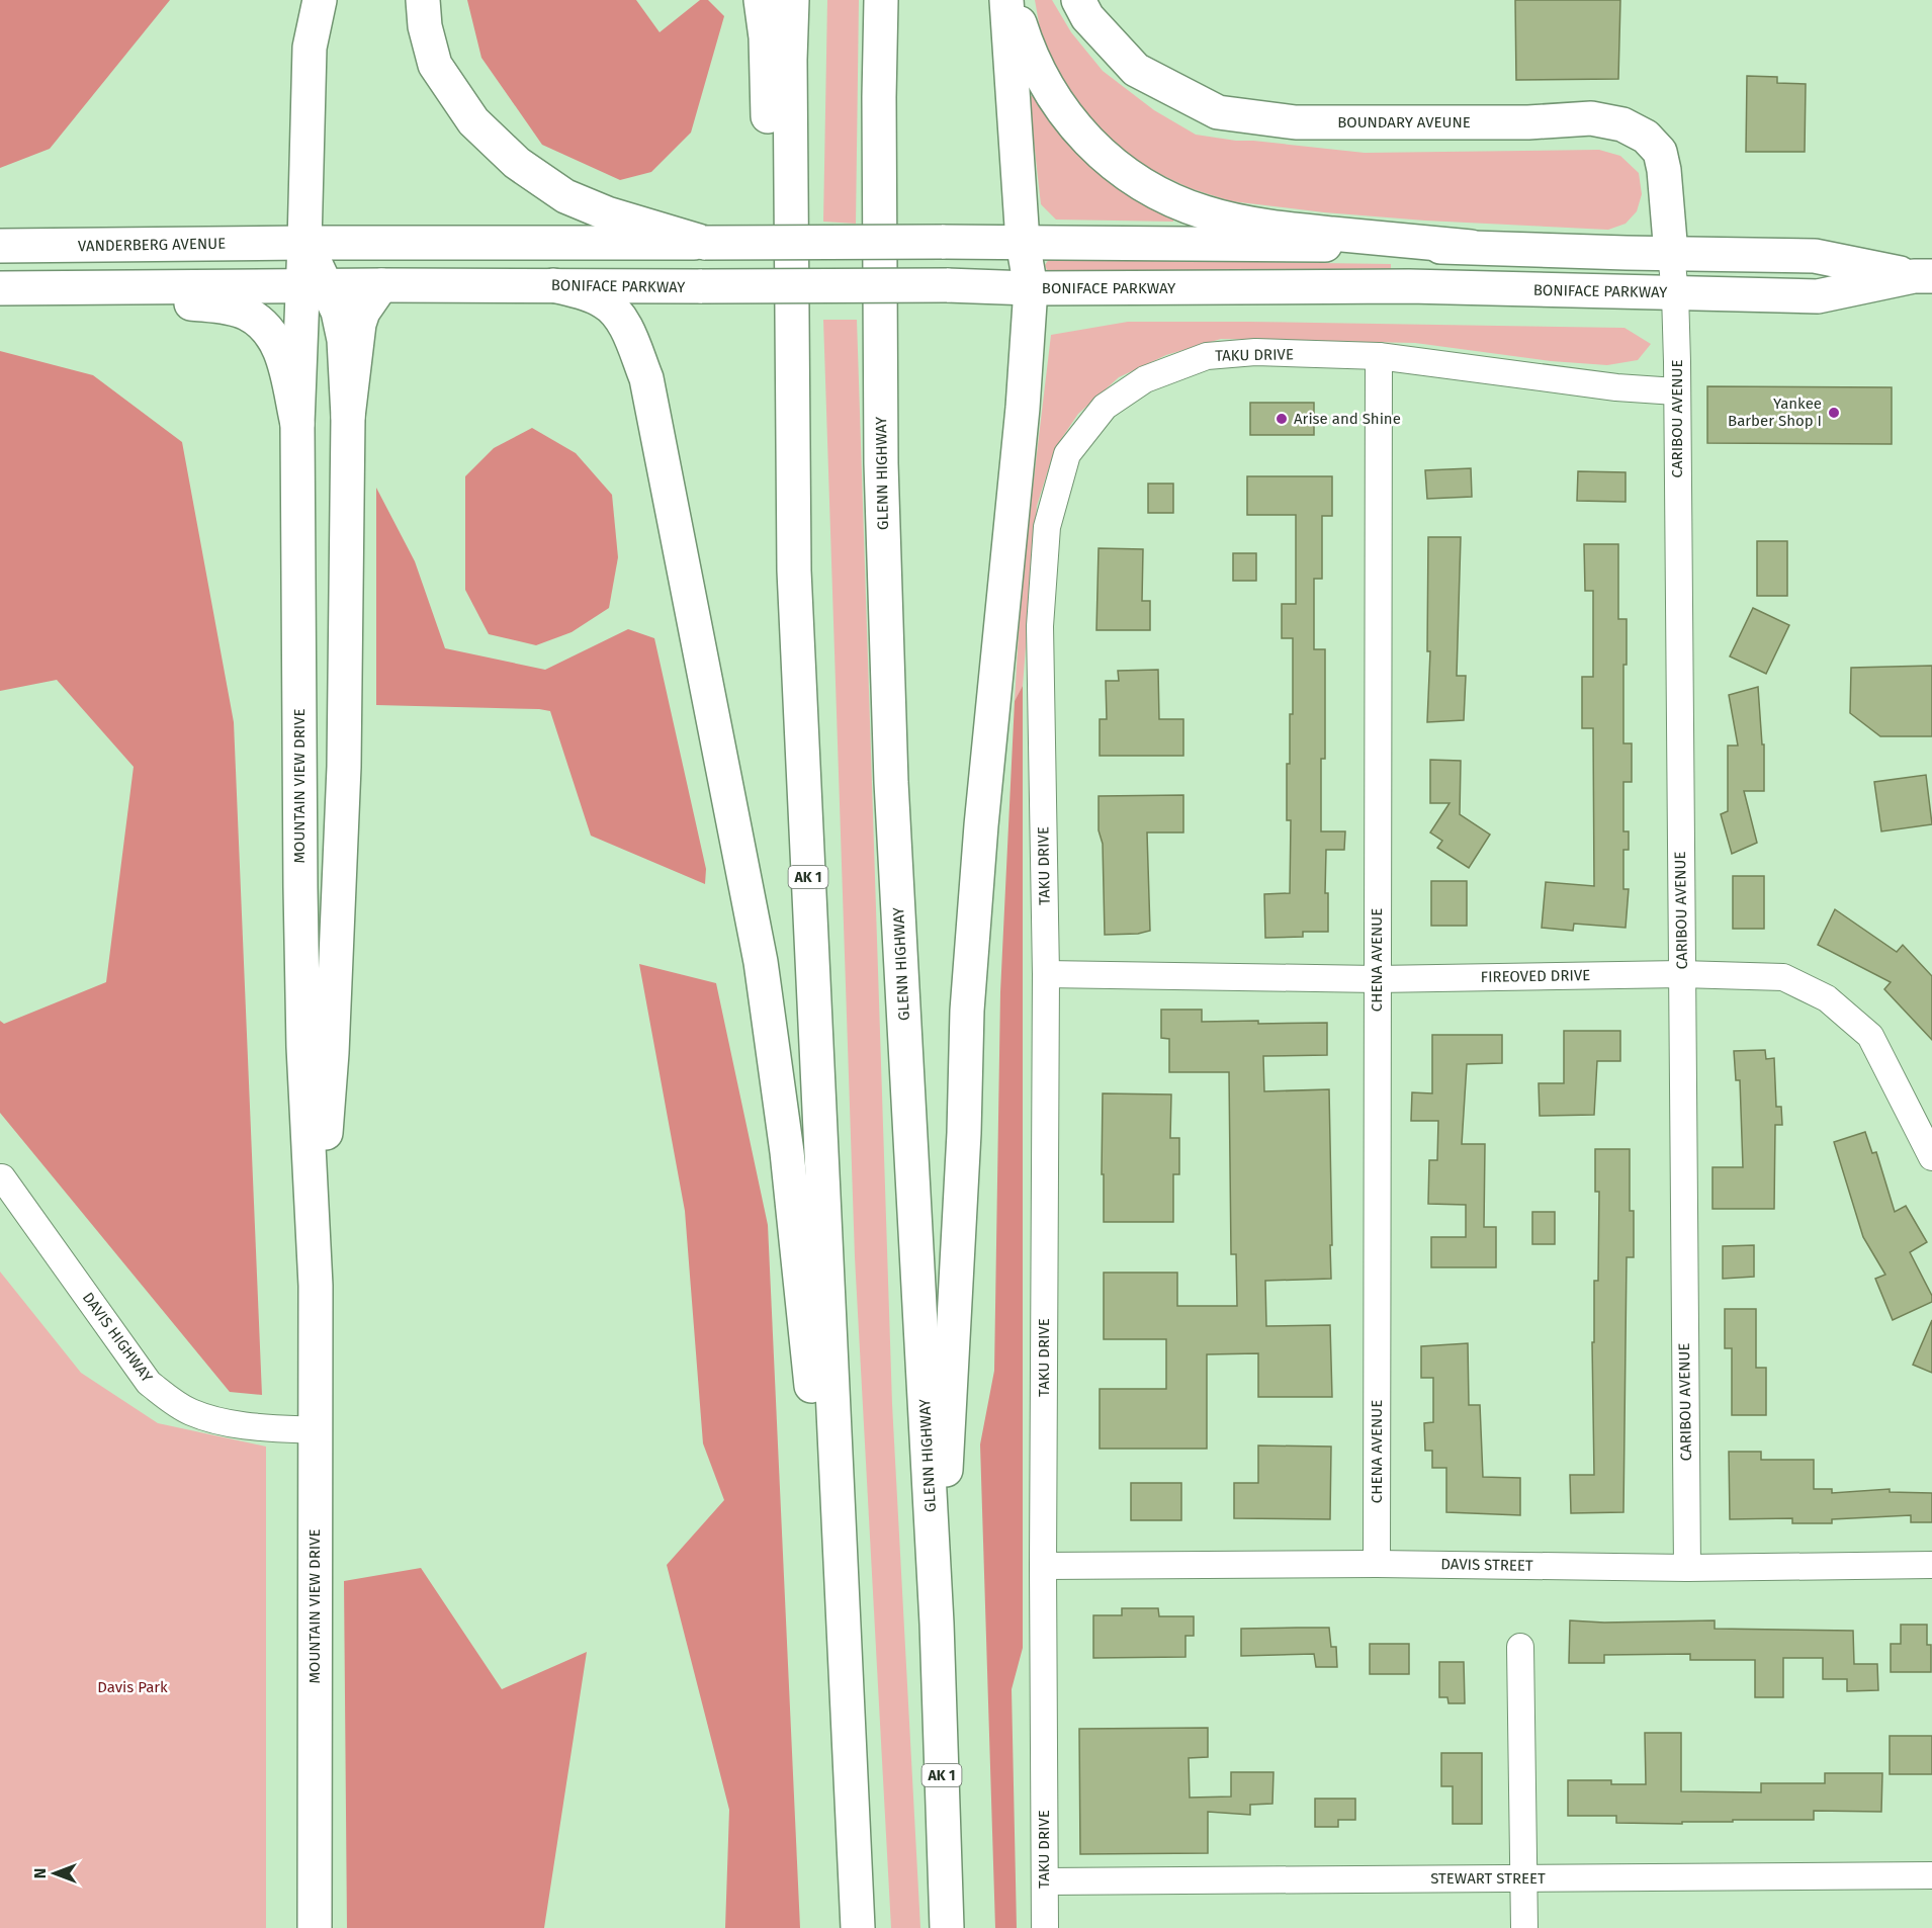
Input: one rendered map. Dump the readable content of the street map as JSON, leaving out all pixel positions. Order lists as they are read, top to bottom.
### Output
{
  "streets": {
    "main road": [
      "BOUNDARY AVEUNE",
      "VANDERBERG AVENUE",
      "BONIFACE PARKWAY",
      "GLENN HIGHWAY",
      "MOUNTAIN VIEW DRIVE",
      "AK 1"
    ],
    "street": [
      "TAKU DRIVE",
      "CARIBOU AVENUE",
      "CHENA AVENUE",
      "FIREOVED DRIVE",
      "DAVIS HIGHWAY",
      "DAVIS STREET",
      "STEWART STREET"
    ]
  },
  "crossings": [
    ["BOUNDARY AVEUNE", "BONIFACE PARKWAY"],
    ["BOUNDARY AVEUNE", "CARIBOU AVENUE"],
    ["VANDERBERG AVENUE", "BONIFACE PARKWAY"],
    ["BONIFACE PARKWAY", "CARIBOU AVENUE"],
    ["BONIFACE PARKWAY", "MOUNTAIN VIEW DRIVE"],
    ["TAKU DRIVE", "CARIBOU AVENUE"],
    ["TAKU DRIVE", "CHENA AVENUE"],
    ["TAKU DRIVE", "FIREOVED DRIVE"],
    ["TAKU DRIVE", "DAVIS STREET"],
    ["TAKU DRIVE", "STEWART STREET"],
    ["CARIBOU AVENUE", "FIREOVED DRIVE"],
    ["CARIBOU AVENUE", "DAVIS STREET"],
    ["MOUNTAIN VIEW DRIVE", "DAVIS HIGHWAY"],
    ["CHENA AVENUE", "FIREOVED DRIVE"],
    ["CHENA AVENUE", "DAVIS STREET"]
  ],
  "parks": ["Davis Park"],
  "places": ["Yankee Barber Shop I", "Arise and Shine"],
  "north": "left"
}
